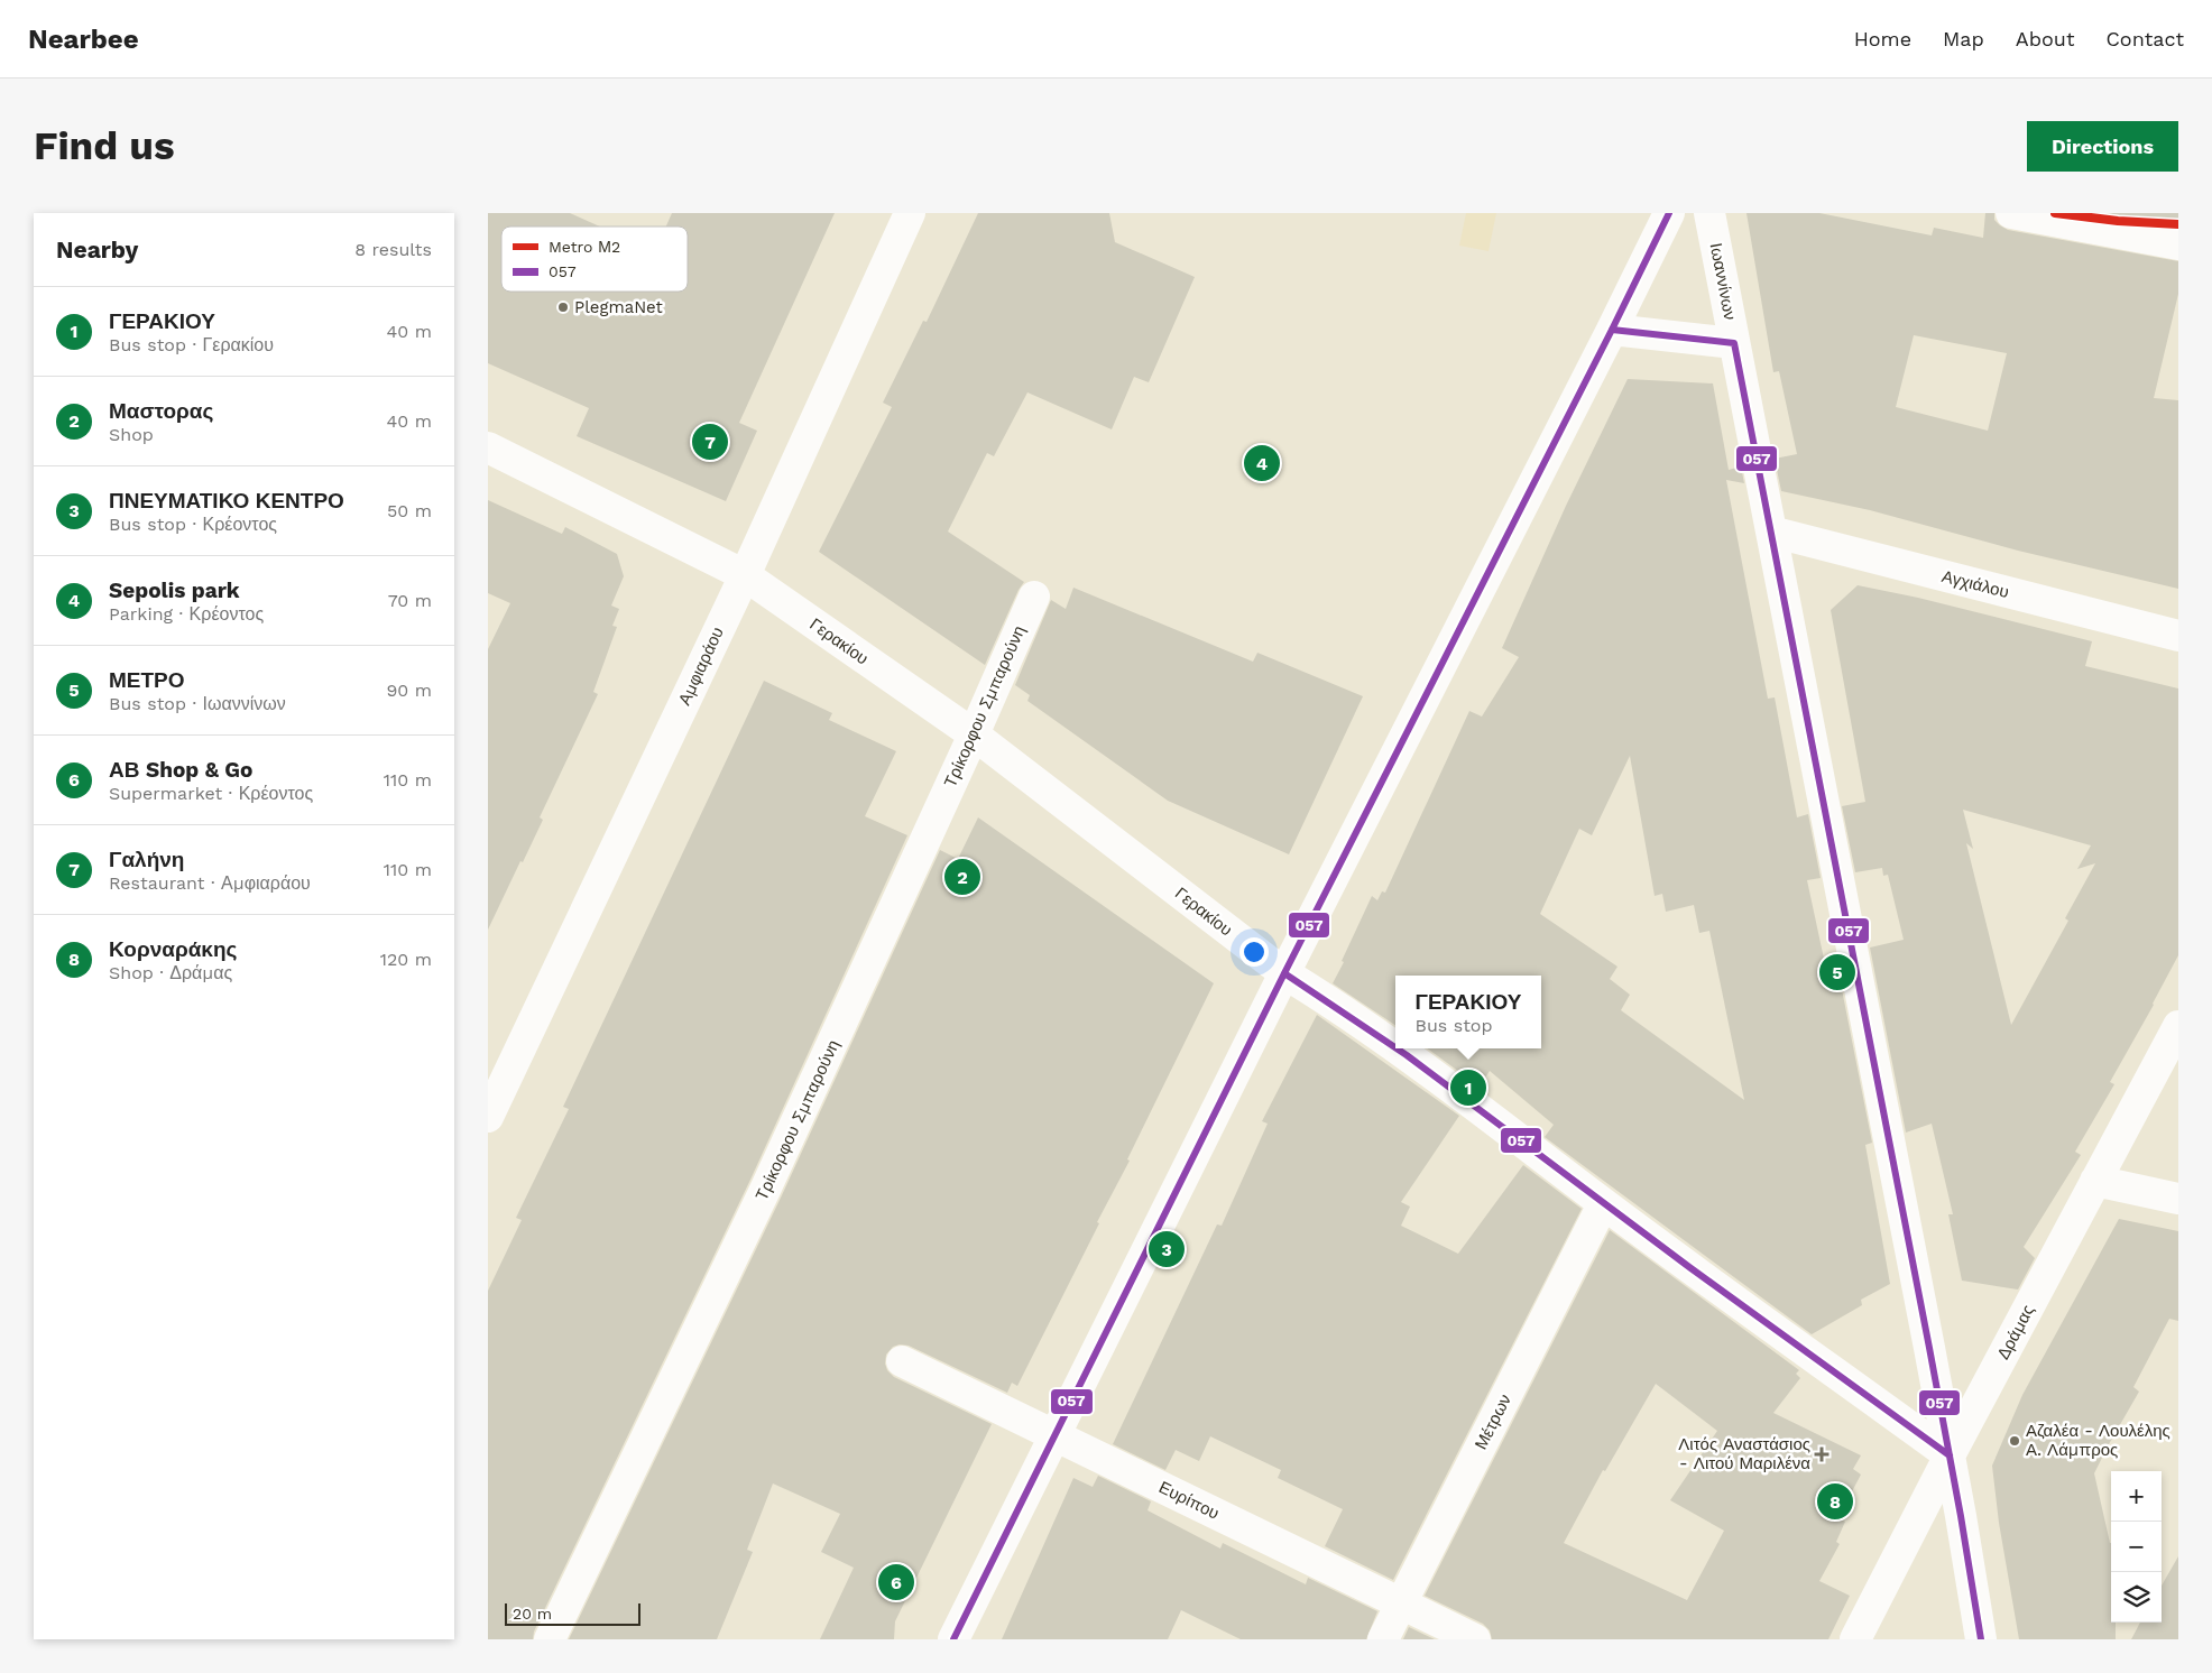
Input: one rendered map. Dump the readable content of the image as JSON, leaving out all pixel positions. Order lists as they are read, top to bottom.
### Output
{
  "streets": {
    "street": [
      "Ιωαννίνων",
      "Αγχιάλου",
      "Γερακίου",
      "Αμφιαράου",
      "Τρίκορφου Σμπαρούνη",
      "Δράμας",
      "Μέτρων",
      "Ευρίπου"
    ]
  },
  "crossings": [
    ["Ιωαννίνων", "Αγχιάλου"],
    ["Ιωαννίνων", "Γερακίου"],
    ["Ιωαννίνων", "Δράμας"],
    ["Γερακίου", "Αμφιαράου"],
    ["Γερακίου", "Τρίκορφου Σμπαρούνη"],
    ["Γερακίου", "Δράμας"],
    ["Γερακίου", "Μέτρων"],
    ["Μέτρων", "Ευρίπου"]
  ],
  "places": {
    "other": ["PlegmaNet", "Αζαλέα - Λουλέλης Α. Λάμπρος"],
    "health": ["Λιτός Αναστάσιος - Λιτού Μαριλένα"]
  },
  "lines": ["metro line Μ2", "transit line 057"],
  "legend": ["Metro Μ2", "057"],
  "scale_bar": "20 m",
  "page": {
    "header": "Nearbee",
    "nav": [
      "Home",
      "Map",
      "About",
      "Contact"
    ],
    "buttons": "Directions",
    "title": "Find us",
    "heading": ["Nearby", "8 results"],
    "list": [
      {
        "mark": "1",
        "name": "ΓΕΡΑΚΙΟΥ",
        "note": "Bus stop · Γερακίου",
        "value": "40 m"
      },
      {
        "mark": "2",
        "name": "Μαστορας",
        "note": "Shop",
        "value": "40 m"
      },
      {
        "mark": "3",
        "name": "ΠΝΕΥΜΑΤΙΚΟ ΚΕΝΤΡΟ",
        "note": "Bus stop · Κρέοντος",
        "value": "50 m"
      },
      {
        "mark": "4",
        "name": "Sepolis park",
        "note": "Parking · Κρέοντος",
        "value": "70 m"
      },
      {
        "mark": "5",
        "name": "ΜΕΤΡΟ",
        "note": "Bus stop · Ιωαννίνων",
        "value": "90 m"
      },
      {
        "mark": "6",
        "name": "ΑΒ Shop & Go",
        "note": "Supermarket · Κρέοντος",
        "value": "110 m"
      },
      {
        "mark": "7",
        "name": "Γαλήνη",
        "note": "Restaurant · Αμφιαράου",
        "value": "110 m"
      },
      {
        "mark": "8",
        "name": "Κορναράκης",
        "note": "Shop · Δράμας",
        "value": "120 m"
      }
    ],
    "pins": [
      "7",
      "4",
      "2",
      "5",
      "1",
      "3",
      "8",
      "6"
    ],
    "popup": ["ΓΕΡΑΚΙΟΥ", "Bus stop"],
    "map_buttons": ["+", "−"],
    "scale": "20 m"
  }
}
